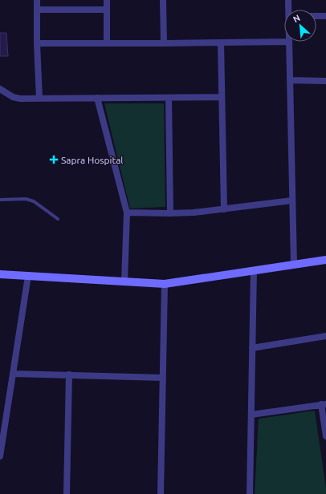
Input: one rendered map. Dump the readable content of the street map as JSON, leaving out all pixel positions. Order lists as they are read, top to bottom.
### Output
{
  "places": {
    "health": ["Sapra Hospital"]
  },
  "north": "top left"
}
